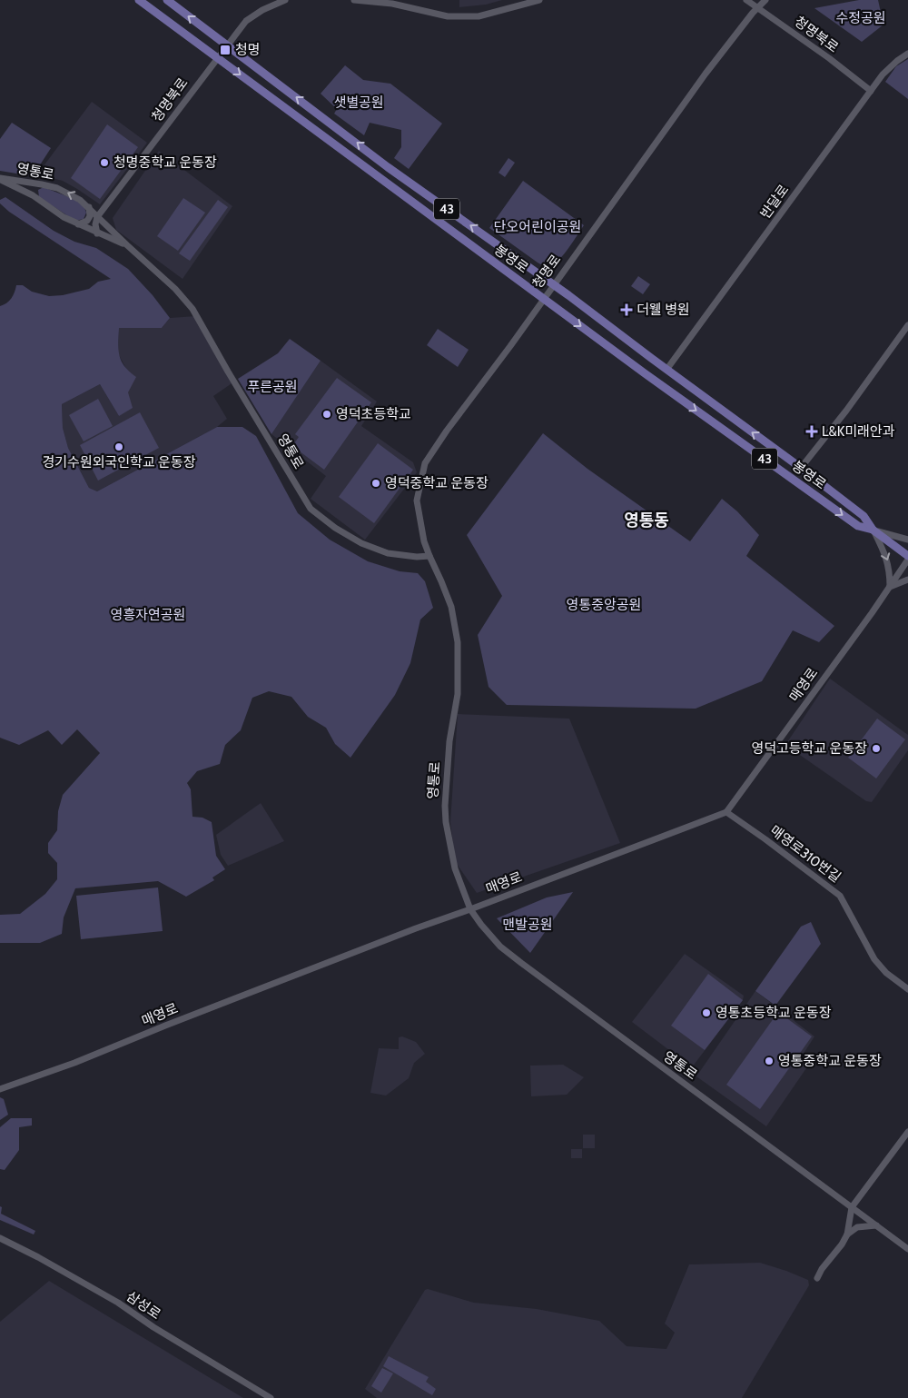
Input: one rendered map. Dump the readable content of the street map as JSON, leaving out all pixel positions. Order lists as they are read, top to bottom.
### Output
{
  "streets": {
    "main road": ["43", "봉영로"],
    "street": [
      "청명북로",
      "영통로",
      "반달로",
      "청명로",
      "매영로",
      "매영로310번길",
      "삼성로"
    ]
  },
  "crossings": [
    ["청명북로", "영통로"],
    ["청명북로", "반달로"],
    ["청명북로", "봉영로"],
    ["청명북로", "청명로"],
    ["영통로", "청명로"],
    ["영통로", "매영로"],
    ["반달로", "봉영로"],
    ["봉영로", "청명로"],
    ["매영로", "매영로310번길"]
  ],
  "districts": ["영통동"],
  "parks": [
    "수정공원",
    "샛별공원",
    "단오어린이공원",
    "푸른공원",
    "영통중앙공원",
    "영흥자연공원",
    "맨발공원"
  ],
  "places": {
    "transit": ["청명"],
    "other": [
      "청명중학교 운동장",
      "영덕초등학교",
      "경기수원외국인학교 운동장",
      "영덕중학교 운동장",
      "영덕고등학교 운동장",
      "영통초등학교 운동장",
      "영통중학교 운동장"
    ],
    "health": ["더웰 병원", "L&K미래안과"]
  }
}
